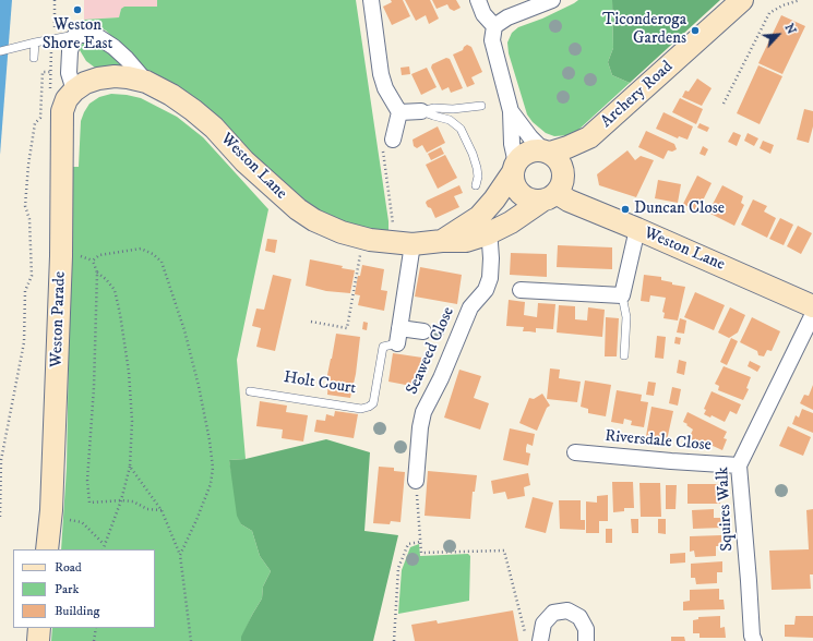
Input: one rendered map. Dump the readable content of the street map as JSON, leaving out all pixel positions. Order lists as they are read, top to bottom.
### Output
{
  "streets": {
    "street": [
      "Archery Road",
      "Weston Lane",
      "Weston Parade",
      "Seaweed Close",
      "Riversdale Close",
      "Squires Walk"
    ],
    "lane": ["Holt Court"]
  },
  "crossings": [
    ["Archery Road", "Weston Lane"],
    ["Weston Lane", "Weston Parade"],
    ["Weston Lane", "Seaweed Close"],
    ["Riversdale Close", "Squires Walk"]
  ],
  "places": ["Weston Shore East", "Ticonderoga Gardens", "Duncan Close"],
  "legend": ["Road", "Park", "Building"],
  "north": "top right"
}
